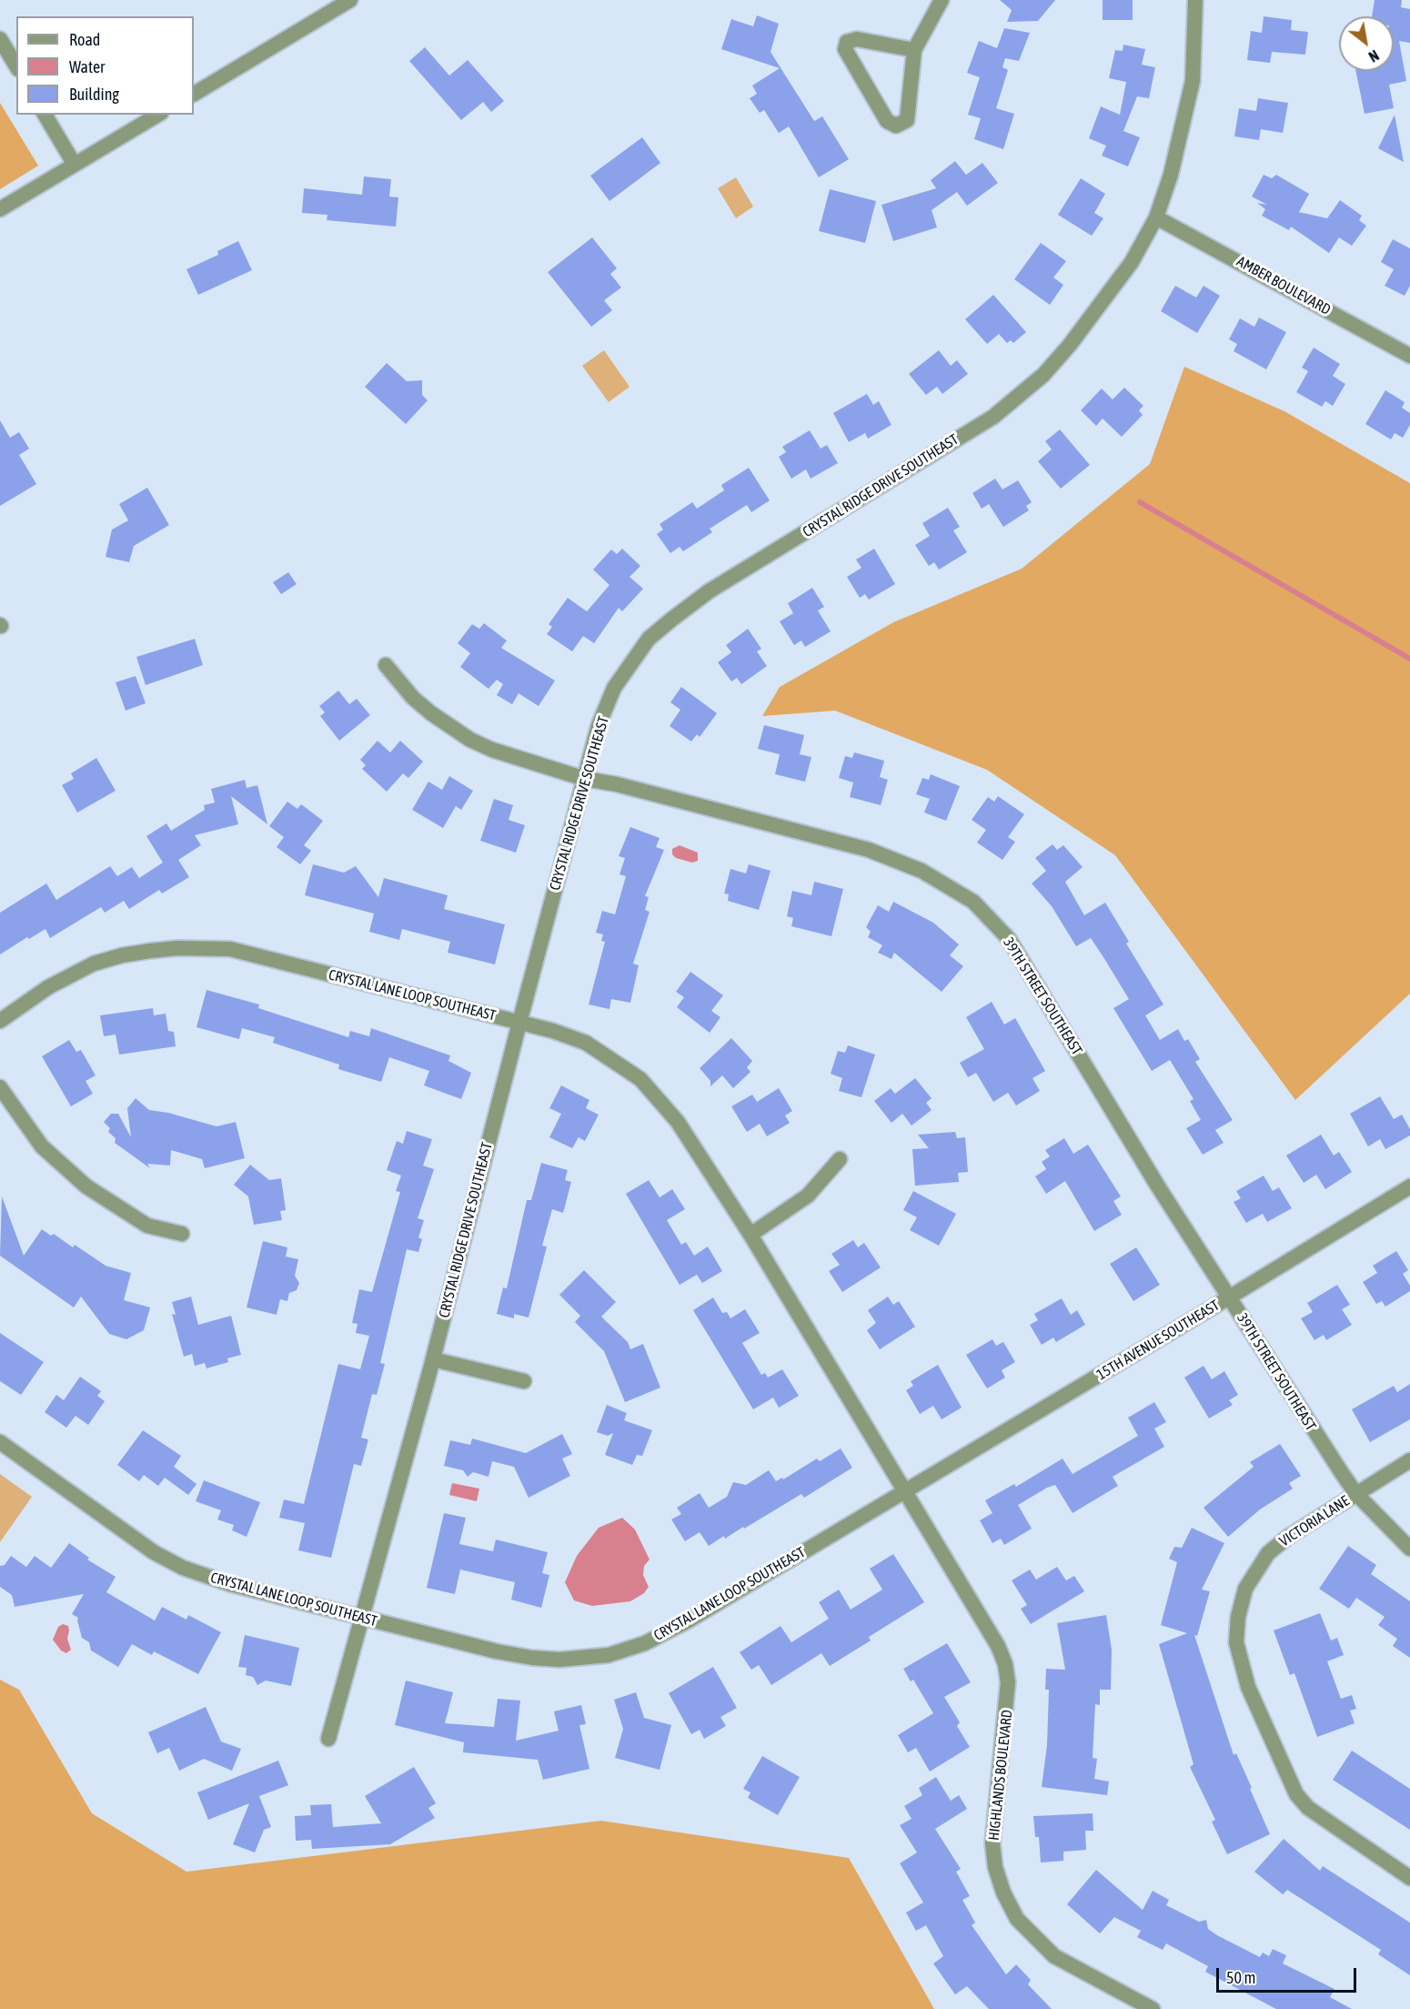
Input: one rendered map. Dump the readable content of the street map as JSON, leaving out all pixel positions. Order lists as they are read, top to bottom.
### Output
{
  "streets": {
    "street": [
      "AMBER BOULEVARD",
      "CRYSTAL RIDGE DRIVE SOUTHEAST",
      "CRYSTAL LANE LOOP SOUTHEAST",
      "39TH STREET SOUTHEAST",
      "15TH AVENUE SOUTHEAST",
      "VICTORIA LANE",
      "HIGHLANDS BOULEVARD"
    ]
  },
  "crossings": [
    ["AMBER BOULEVARD", "CRYSTAL RIDGE DRIVE SOUTHEAST"],
    ["CRYSTAL RIDGE DRIVE SOUTHEAST", "CRYSTAL LANE LOOP SOUTHEAST"],
    ["CRYSTAL RIDGE DRIVE SOUTHEAST", "39TH STREET SOUTHEAST"],
    ["CRYSTAL LANE LOOP SOUTHEAST", "15TH AVENUE SOUTHEAST"],
    ["CRYSTAL LANE LOOP SOUTHEAST", "HIGHLANDS BOULEVARD"],
    ["39TH STREET SOUTHEAST", "15TH AVENUE SOUTHEAST"],
    ["39TH STREET SOUTHEAST", "VICTORIA LANE"],
    ["15TH AVENUE SOUTHEAST", "HIGHLANDS BOULEVARD"]
  ],
  "legend": ["Road", "Water", "Building"],
  "scale_bar": "50 m",
  "north": "bottom right"
}
